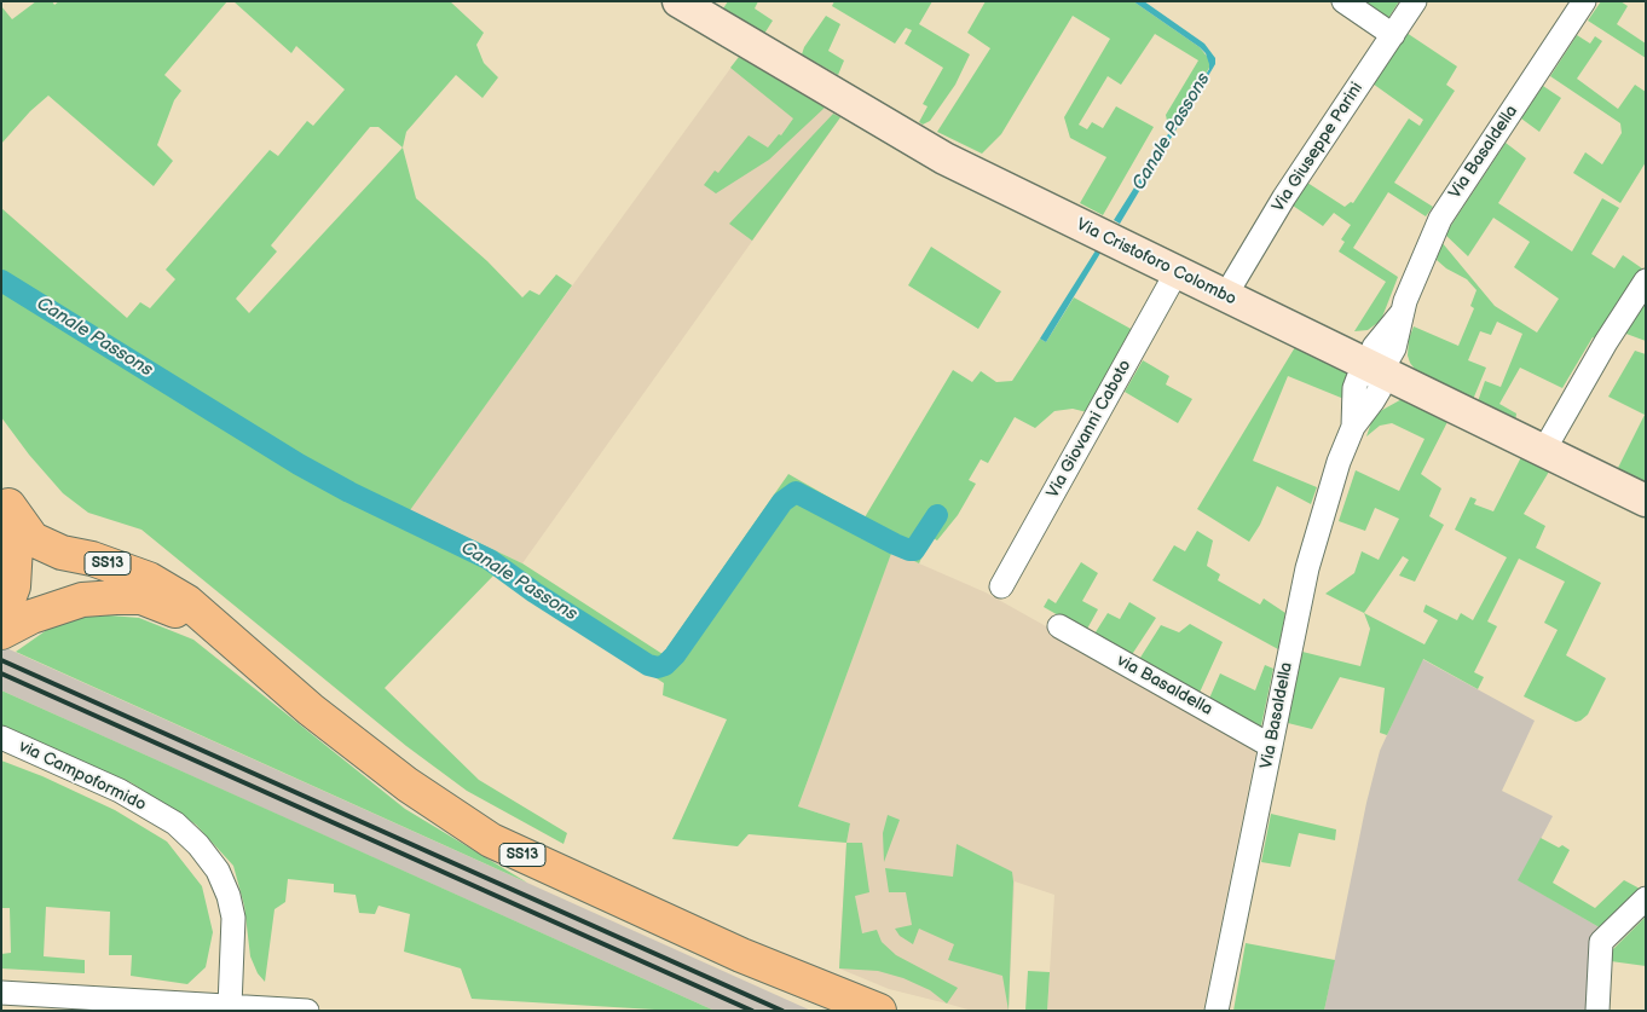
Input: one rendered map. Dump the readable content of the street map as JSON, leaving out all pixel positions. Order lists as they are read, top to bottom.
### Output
{
  "streets": {
    "main road": ["Via Cristoforo Colombo", "SS13"],
    "street": [
      "Via Giuseppe Parini",
      "Via Basaldella",
      "Via Giovanni Caboto",
      "via Basaldella",
      "via Campoformido"
    ]
  },
  "crossings": [
    ["Via Giuseppe Parini", "Via Cristoforo Colombo"],
    ["Via Basaldella", "Via Cristoforo Colombo"],
    ["Via Basaldella", "via Basaldella"],
    ["Via Cristoforo Colombo", "Via Giovanni Caboto"]
  ],
  "water": ["Canale Passons"]
}
